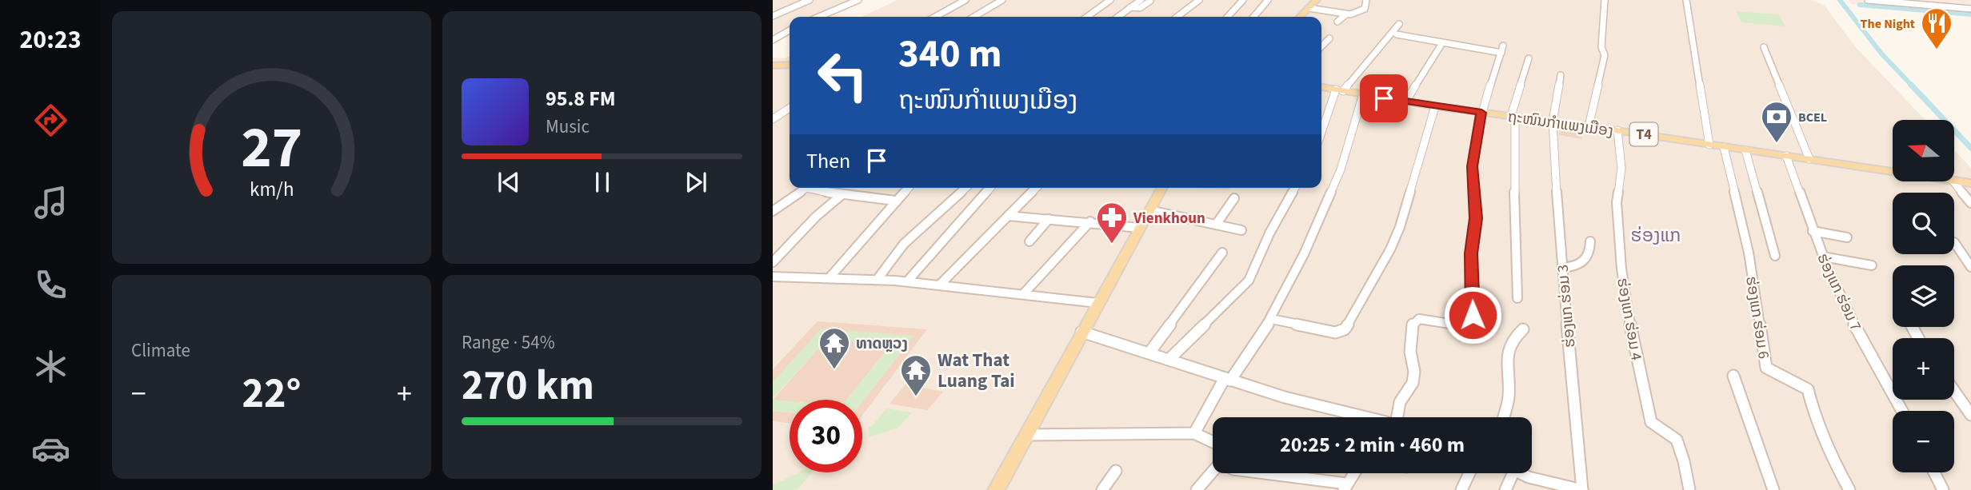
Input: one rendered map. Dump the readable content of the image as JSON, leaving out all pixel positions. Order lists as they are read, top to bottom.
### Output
{
  "streets": {
    "main road": ["ຖະໜົນກຳແພງເມືອງ", "T4"],
    "street": [
      "ຮ່ອງແກ ຮ່ອມ 7",
      "ຮ່ອງແກ ຮ່ອມ 3",
      "ຮ່ອງແກ ຮ່ອມ 6",
      "ຮ່ອງແກ ຮ່ອມ 4"
    ]
  },
  "crossings": [
    ["ຖະໜົນກຳແພງເມືອງ", "ຮ່ອງແກ ຮ່ອມ 7"],
    ["ຖະໜົນກຳແພງເມືອງ", "ຮ່ອງແກ ຮ່ອມ 3"],
    ["ຖະໜົນກຳແພງເມືອງ", "ຮ່ອງແກ ຮ່ອມ 6"],
    ["ຖະໜົນກຳແພງເມືອງ", "ຮ່ອງແກ ຮ່ອມ 4"]
  ],
  "districts": ["ຮ່ອງແກ"],
  "places": {
    "restaurant": ["The Night"],
    "bank": ["BCEL"],
    "pharmacy": ["Vienkhoun"],
    "temple": ["ທາດຫຼວງ", "Wat That Luang Tai"]
  },
  "north": "left",
  "page": {
    "tabs": "20:23",
    "turn": ["340 m", "ຖະໜົນກຳແພງເມືອງ"],
    "song": ["95.8 FM", "Music"],
    "map_buttons": ["+", "−"],
    "then": "Then",
    "tile": [
      "Climate",
      ["Range · 54%", "270 km"]
    ],
    "heat": ["−", "22°", "+"],
    "limit": "30",
    "trip": "20:25 · 2 min · 460 m",
    "gauge": ["27", "km/h"]
  }
}
